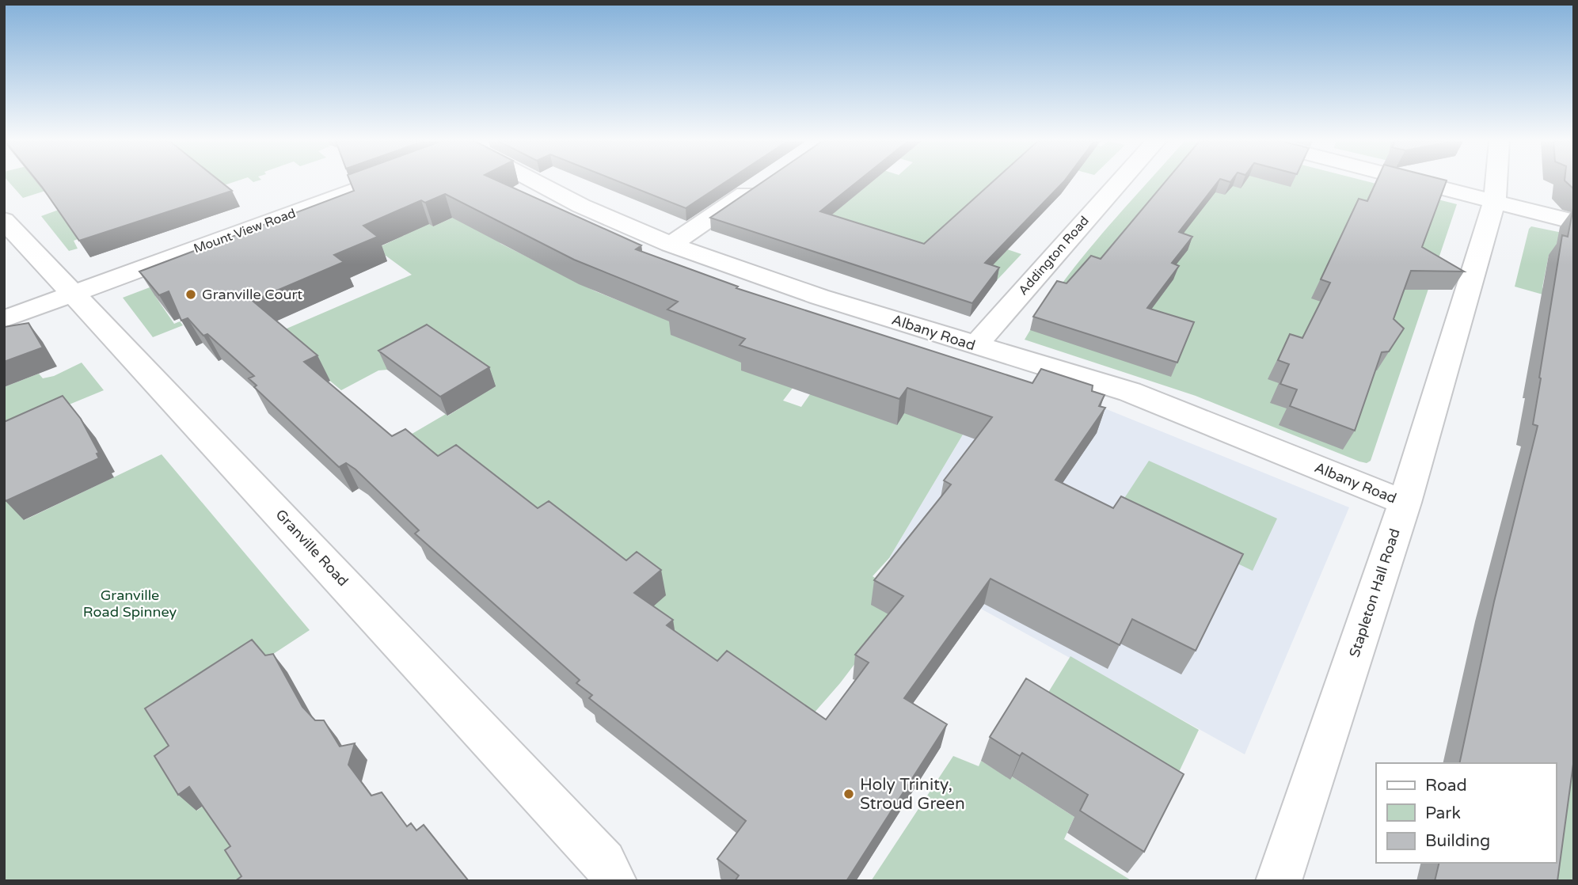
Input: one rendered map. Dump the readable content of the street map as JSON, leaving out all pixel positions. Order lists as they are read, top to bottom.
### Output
{
  "streets": {
    "street": [
      "Mount View Road",
      "Addington Road",
      "Albany Road",
      "Granville Road",
      "Stapleton Hall Road"
    ]
  },
  "crossings": [
    ["Mount View Road", "Granville Road"],
    ["Addington Road", "Albany Road"],
    ["Albany Road", "Stapleton Hall Road"]
  ],
  "parks": ["Granville Road Spinney"],
  "places": ["Granville Court", "Holy Trinity, Stroud Green"],
  "legend": ["Road", "Park", "Building"]
}
